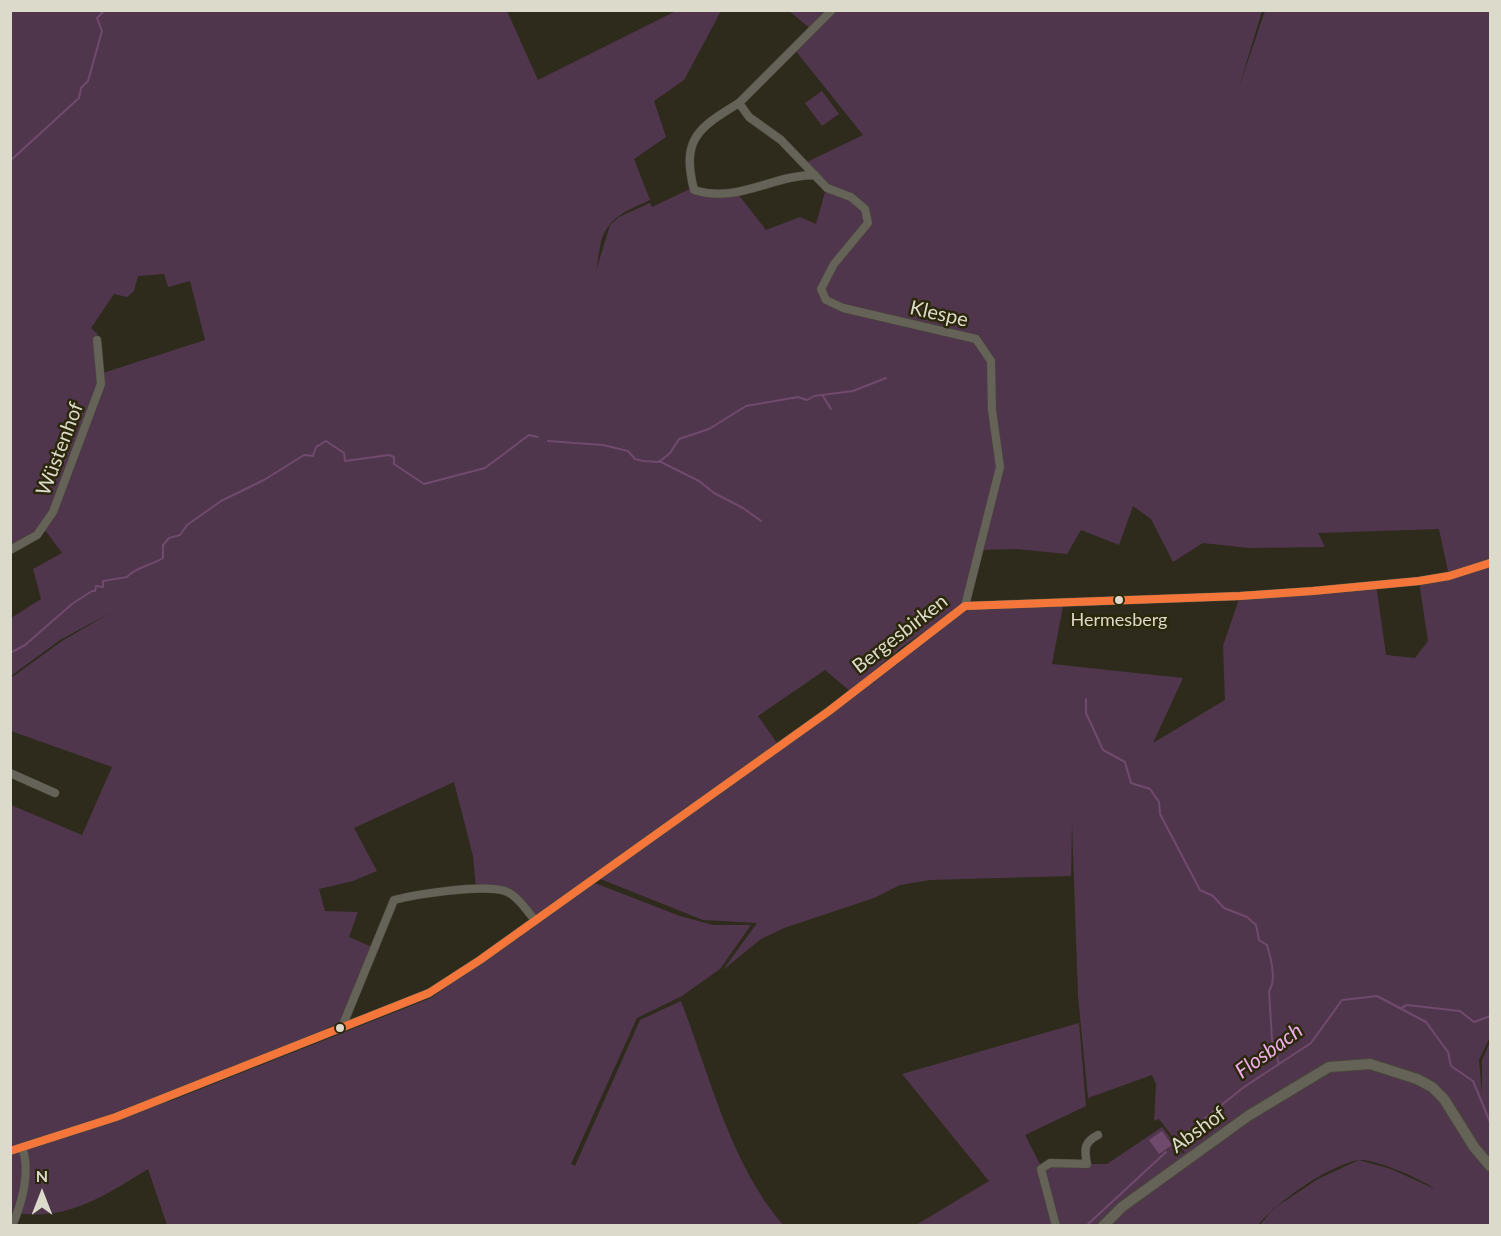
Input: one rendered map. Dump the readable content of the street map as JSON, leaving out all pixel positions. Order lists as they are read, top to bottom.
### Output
{
  "streets": {
    "street": [
      "Klespe",
      "Wüstenhof",
      "Bergesbirken",
      "Abshof"
    ]
  },
  "crossings": [
    ["Klespe", "Bergesbirken"]
  ],
  "water": ["Flosbach"],
  "places": ["Hermesberg"],
  "north": "top"
}
